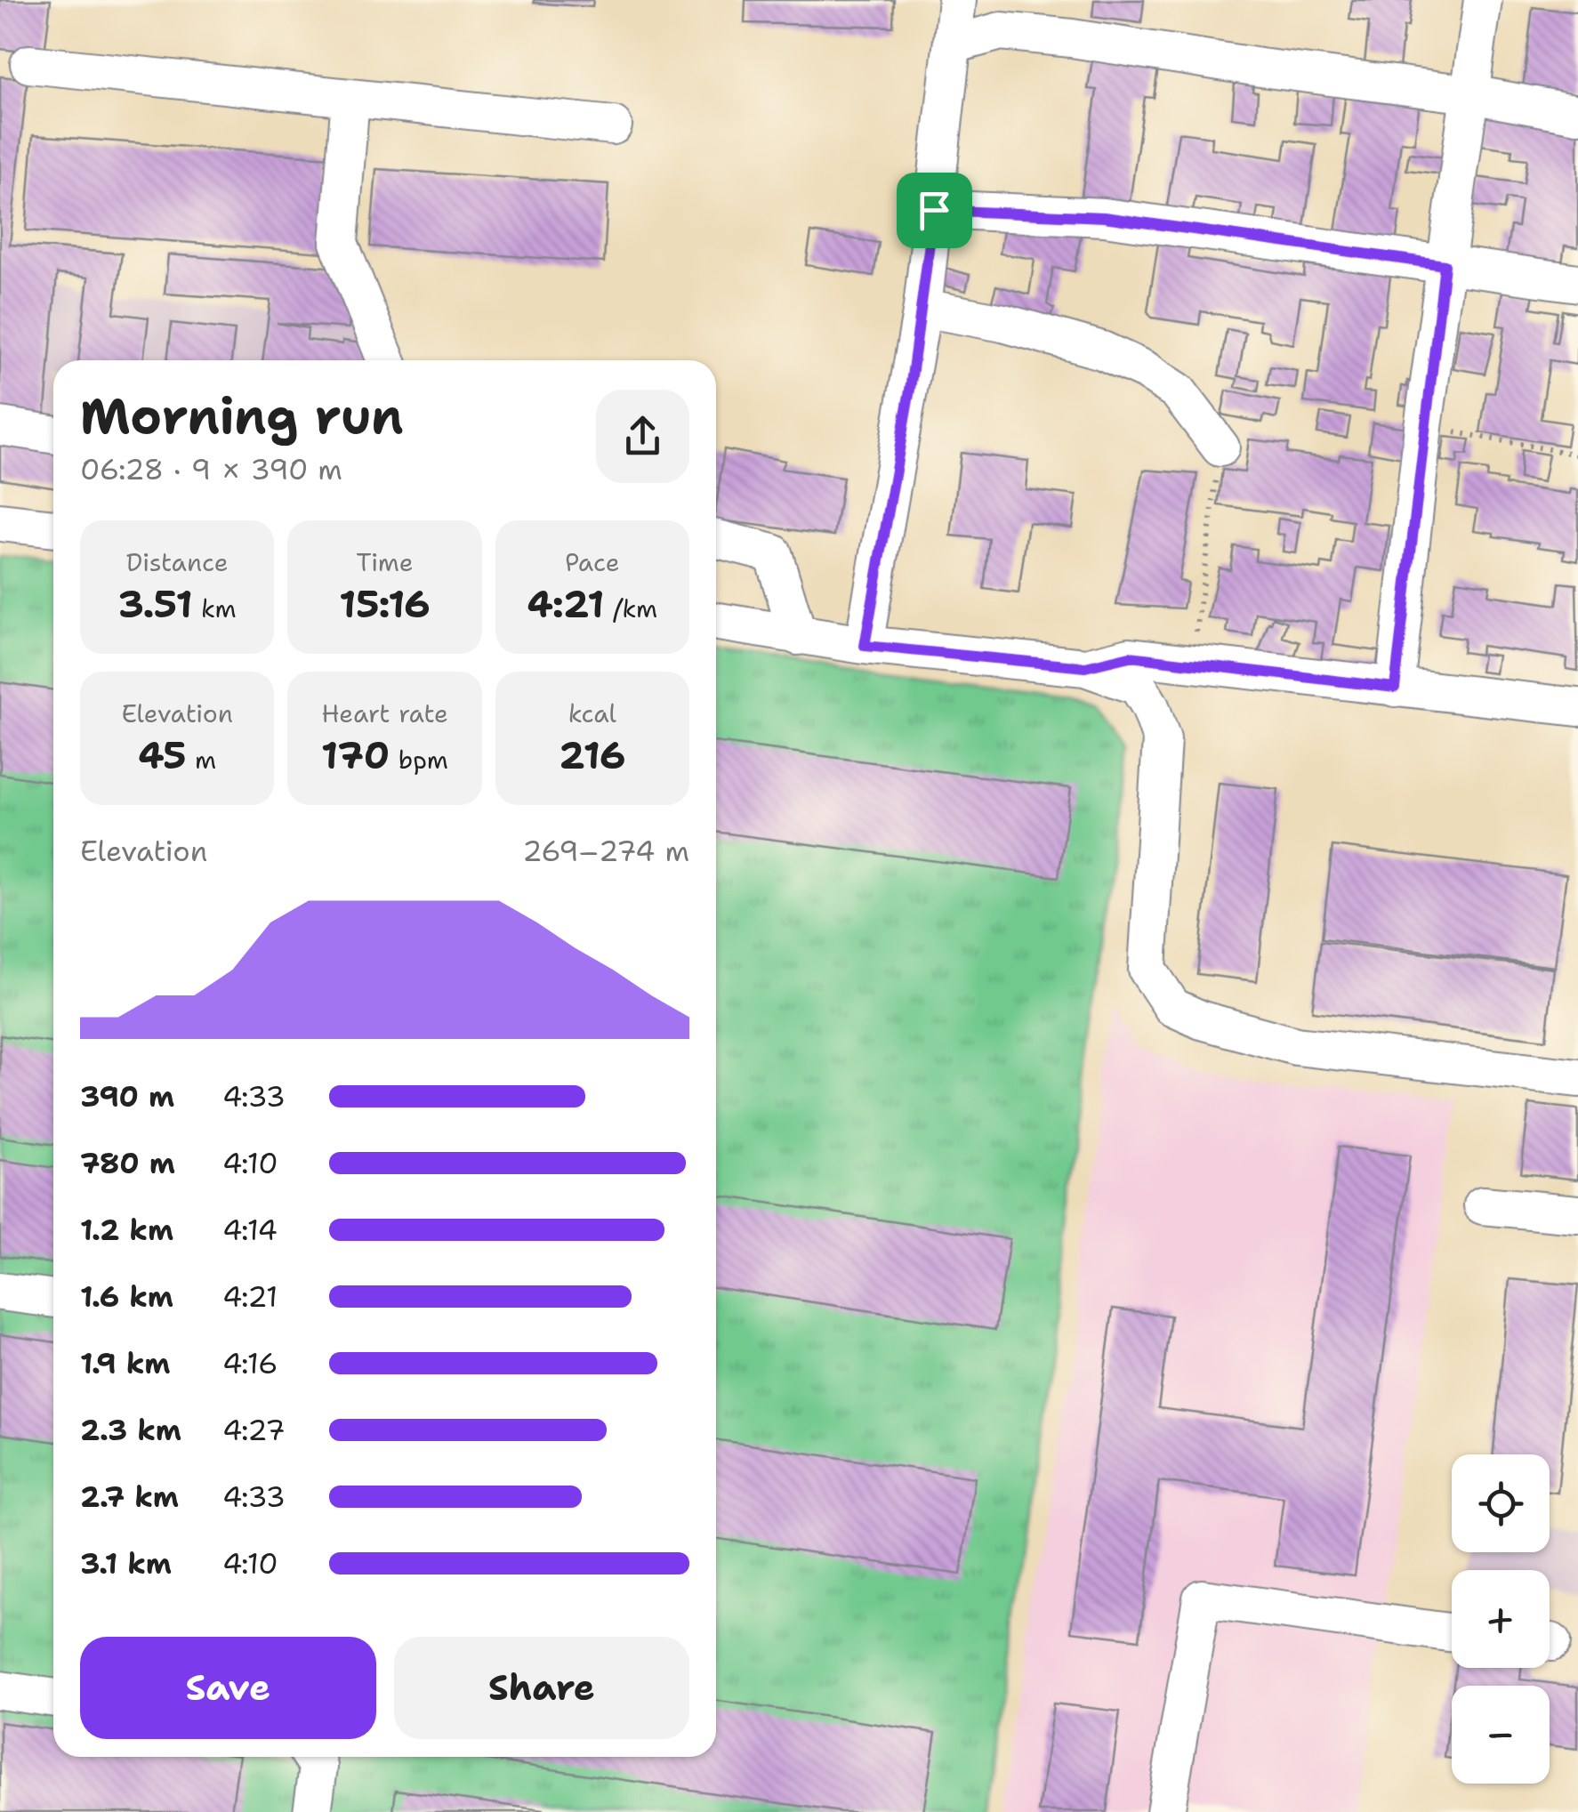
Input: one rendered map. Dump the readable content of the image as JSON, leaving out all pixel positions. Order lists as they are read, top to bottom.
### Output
{
  "page": {
    "heading": ["Morning run", "06:28 · 9 × 390 m"],
    "stats": [
      ["Distance", "3.51 km"],
      ["Time", "15:16"],
      ["Pace", "4:21 /km"],
      ["Elevation", "45 m"],
      ["Heart rate", "170 bpm"],
      ["kcal", "216"]
    ],
    "chart": ["Elevation", "269–274 m"],
    "list": [
      {
        "name": "390 m",
        "note": "4:33"
      },
      {
        "name": "780 m",
        "note": "4:10"
      },
      {
        "name": "1.2 km",
        "note": "4:14"
      },
      {
        "name": "1.6 km",
        "note": "4:21"
      },
      {
        "name": "1.9 km",
        "note": "4:16"
      },
      {
        "name": "2.3 km",
        "note": "4:27"
      },
      {
        "name": "2.7 km",
        "note": "4:33"
      },
      {
        "name": "3.1 km",
        "note": "4:10"
      }
    ],
    "map_buttons": ["+", "−"],
    "buttons": ["Save", "Share"]
  }
}
